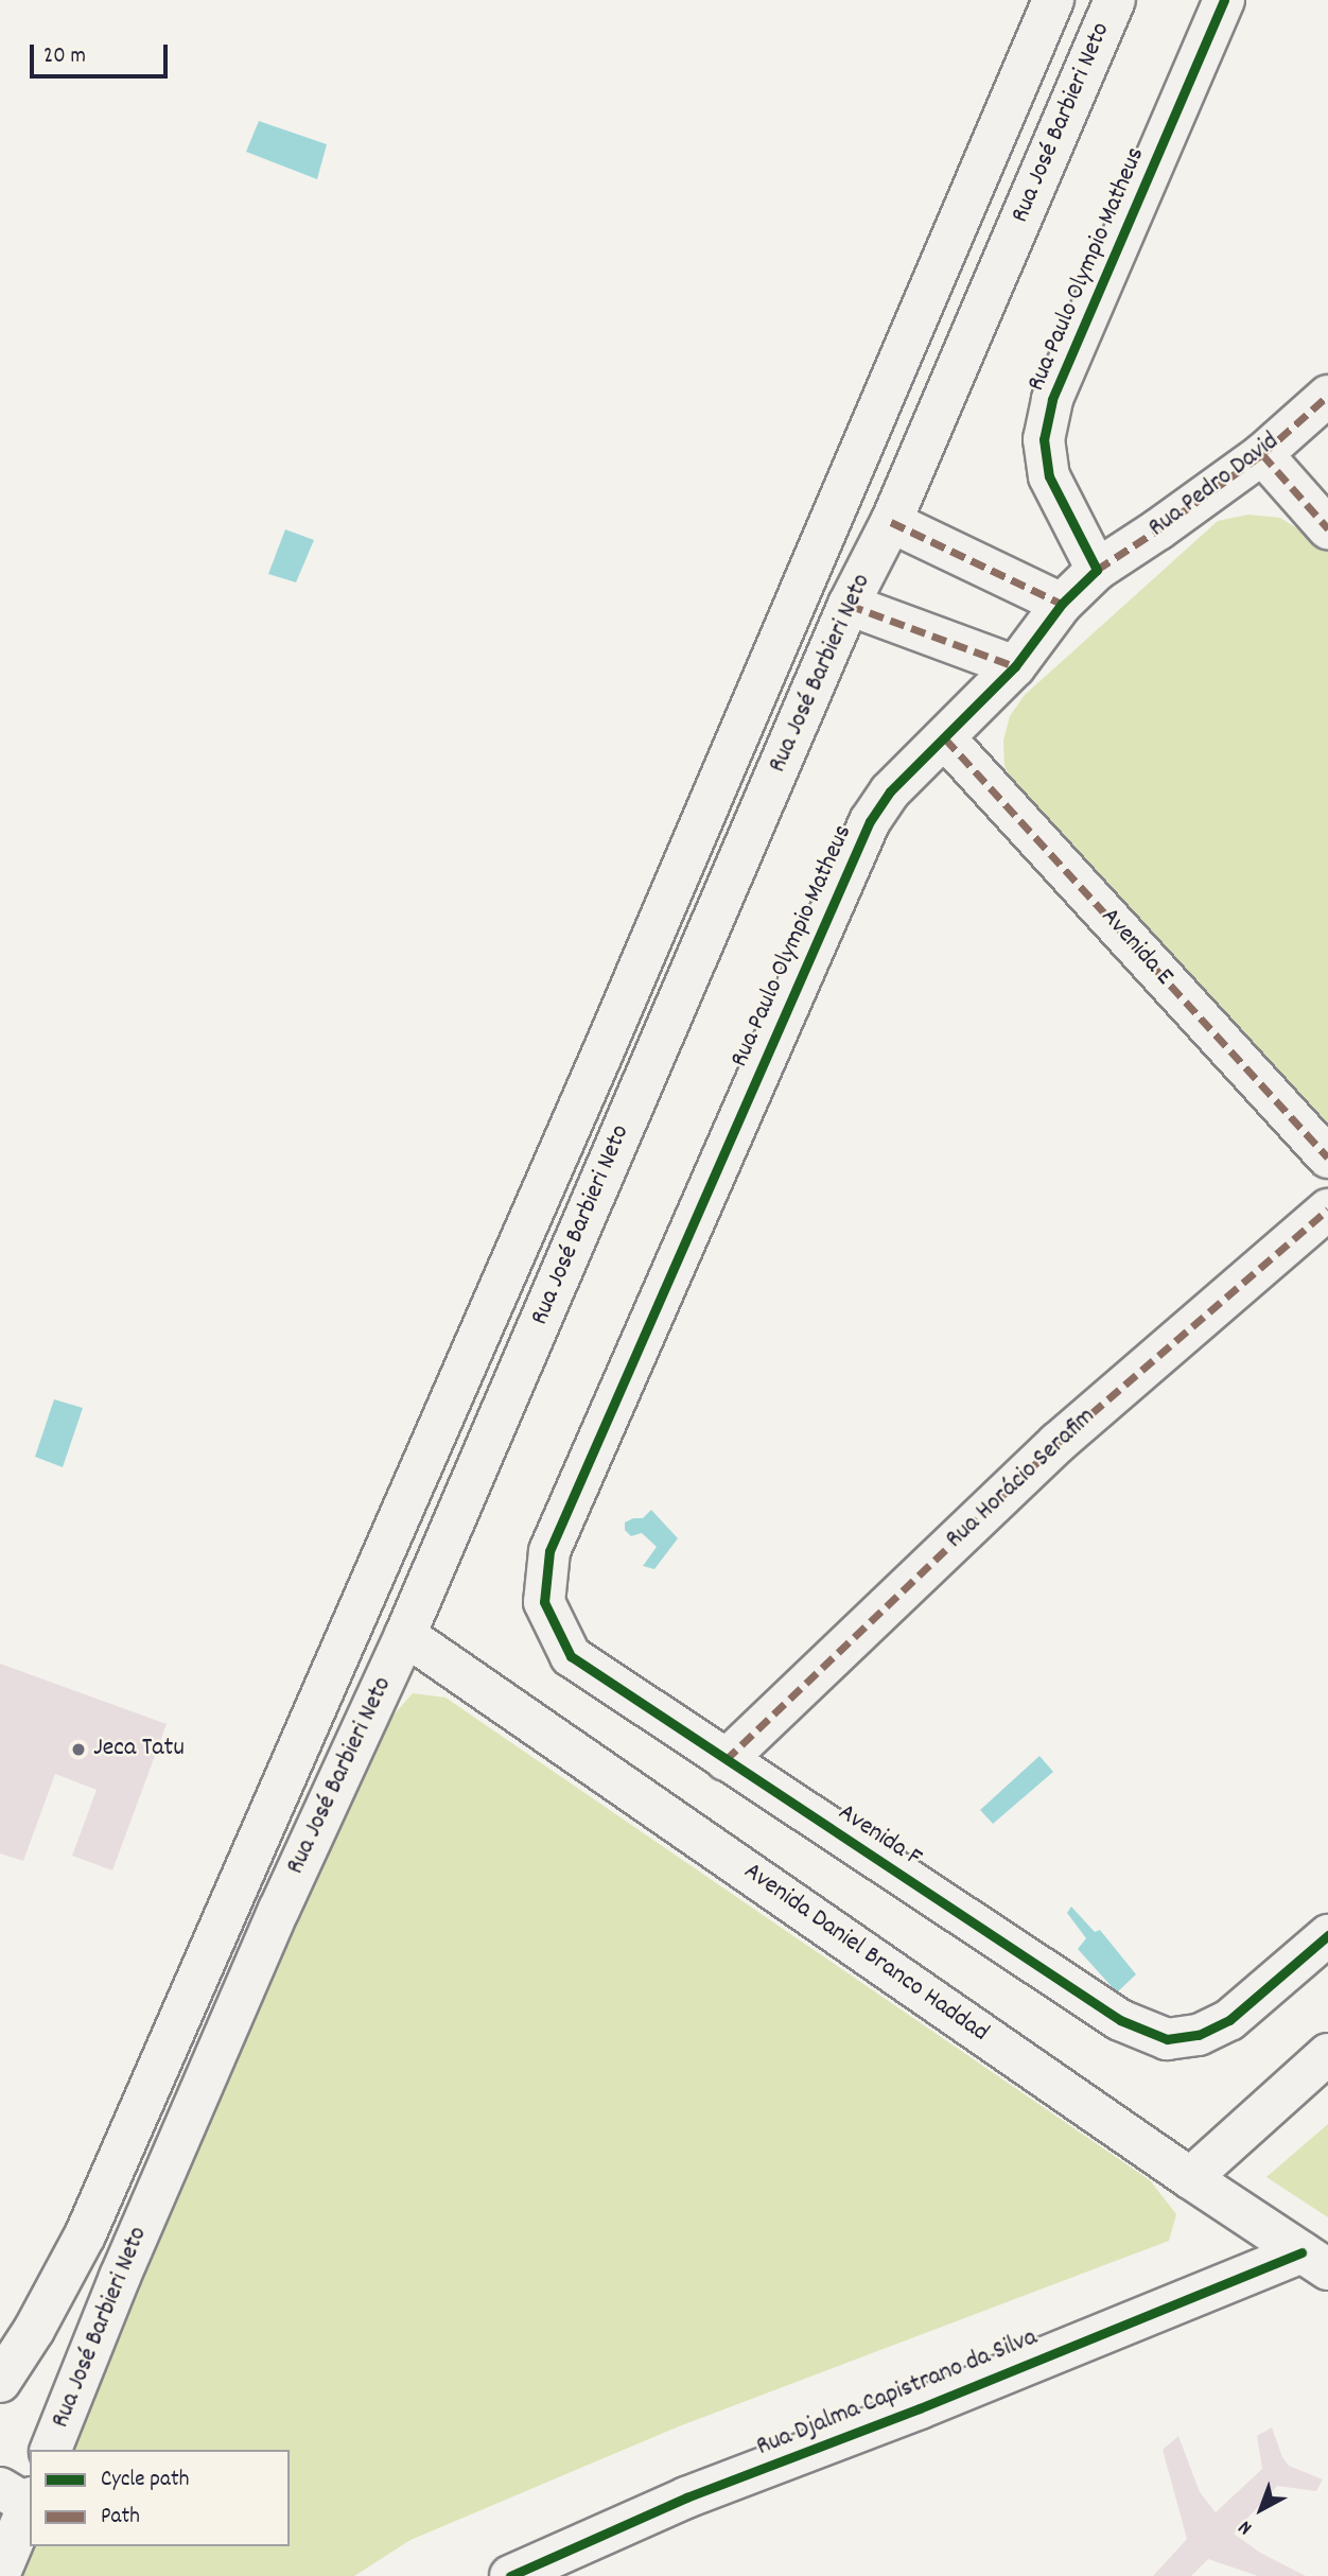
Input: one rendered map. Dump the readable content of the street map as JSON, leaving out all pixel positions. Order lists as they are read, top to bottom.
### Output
{
  "streets": {
    "street": [
      "Rua José Barbieri Neto",
      "Rua Paulo Olympio Matheus",
      "Rua Pedro David",
      "Avenida E",
      "Rua Horácio Serafim",
      "Avenida F",
      "Avenida Daniel Branco Haddad",
      "Rua Djalma Capistrano da Silva"
    ]
  },
  "crossings": [
    ["Rua José Barbieri Neto", "Avenida Daniel Branco Haddad"],
    ["Rua Paulo Olympio Matheus", "Rua Pedro David"],
    ["Rua Paulo Olympio Matheus", "Avenida E"],
    ["Rua Paulo Olympio Matheus", "Avenida F"],
    ["Rua Horácio Serafim", "Avenida F"],
    ["Avenida Daniel Branco Haddad", "Rua Djalma Capistrano da Silva"]
  ],
  "places": ["Jeca Tatu"],
  "legend": ["Cycle path", "Path"],
  "scale_bar": "20 m",
  "north": "bottom left"
}
